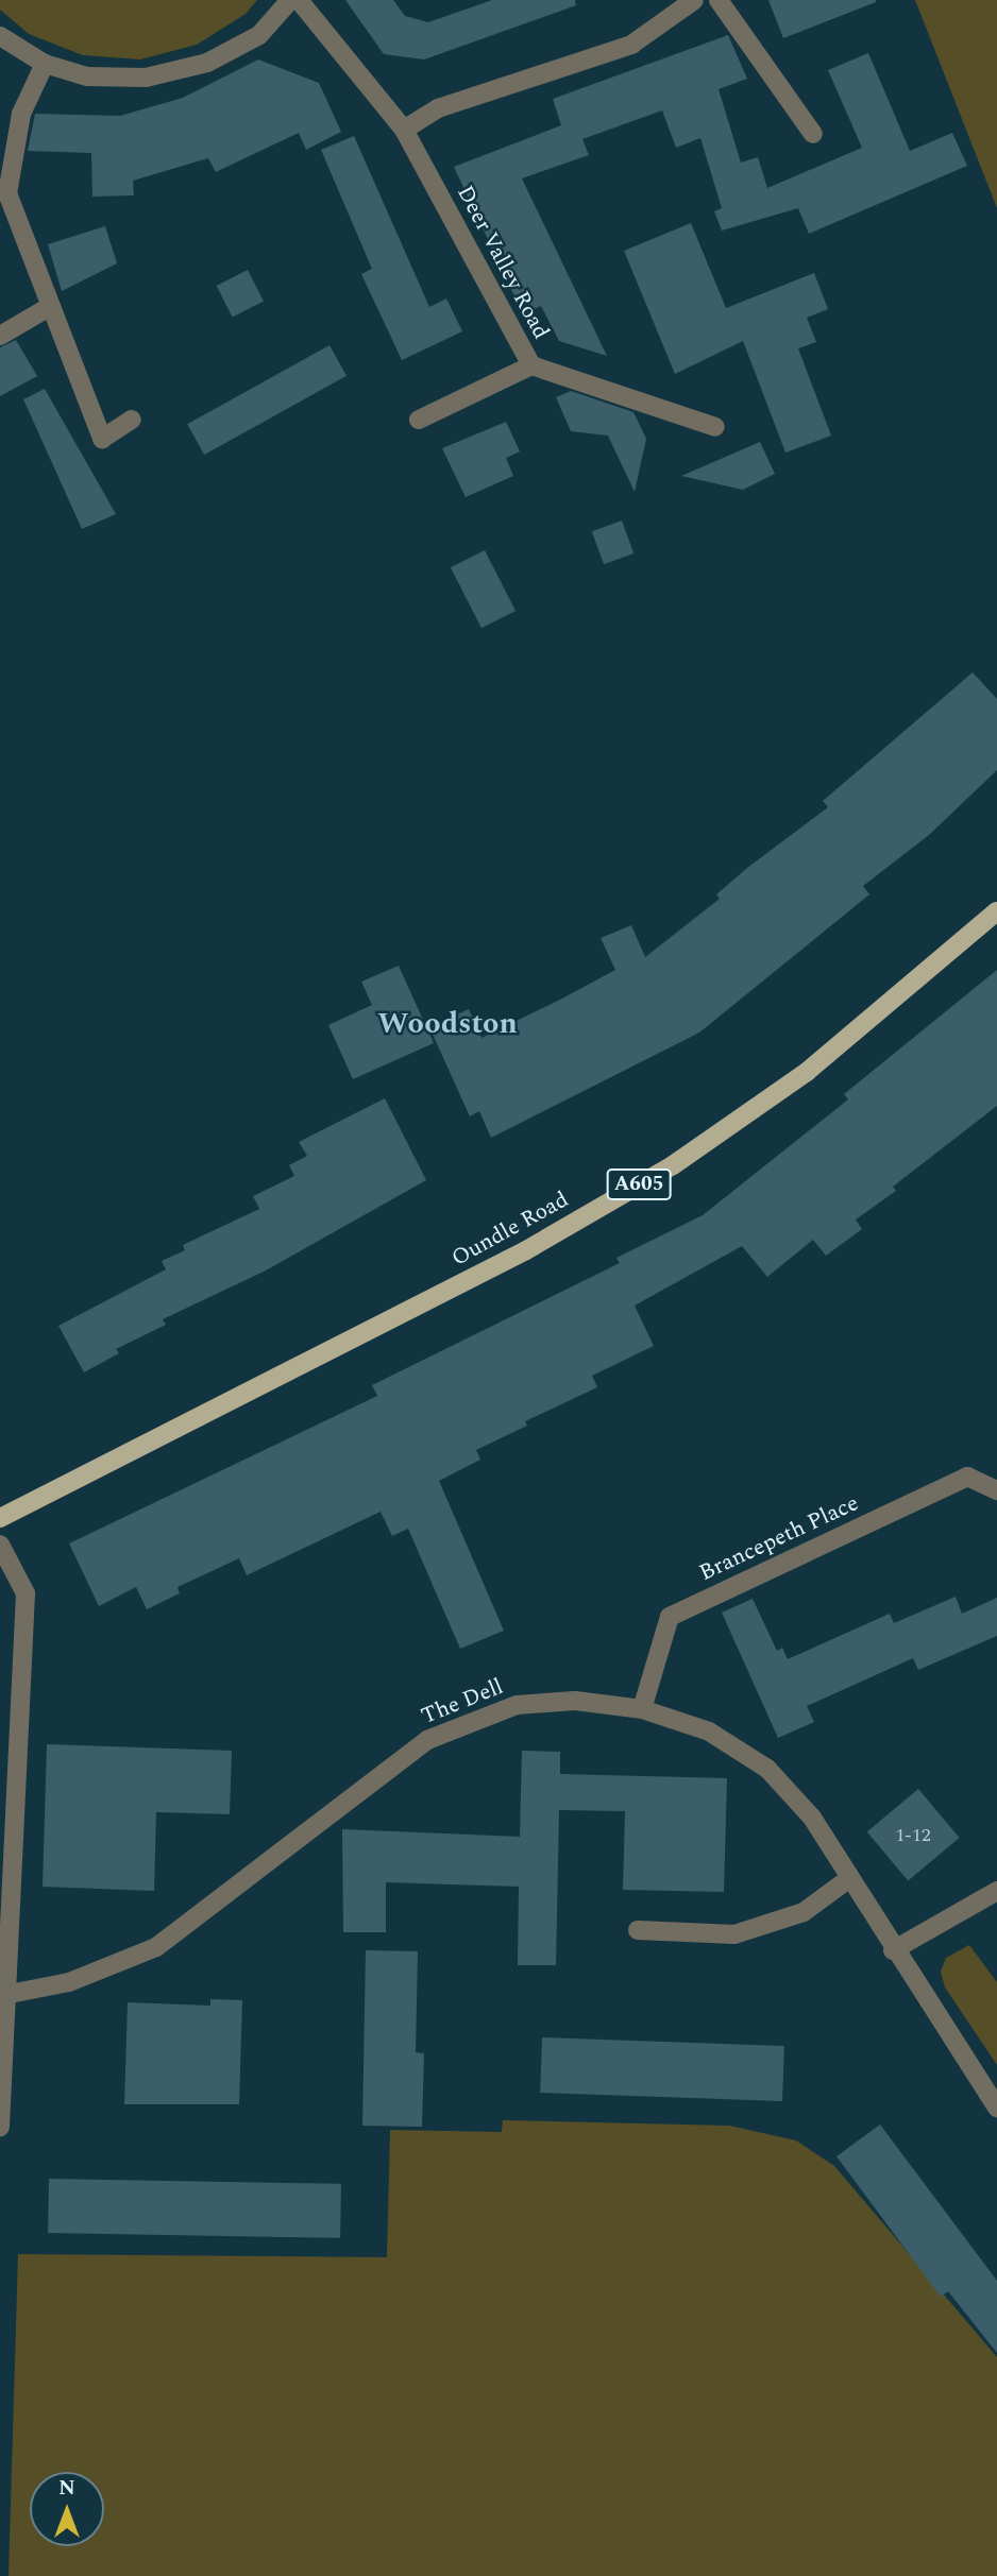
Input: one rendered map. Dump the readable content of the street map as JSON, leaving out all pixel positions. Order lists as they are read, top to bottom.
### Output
{
  "streets": {
    "main road": ["A605", "Oundle Road"],
    "street": ["Deer Valley Road", "Brancepeth Place", "The Dell"]
  },
  "crossings": [
    ["Brancepeth Place", "The Dell"]
  ],
  "districts": ["Woodston"],
  "house_numbers": ["1-12"],
  "north": "top"
}
